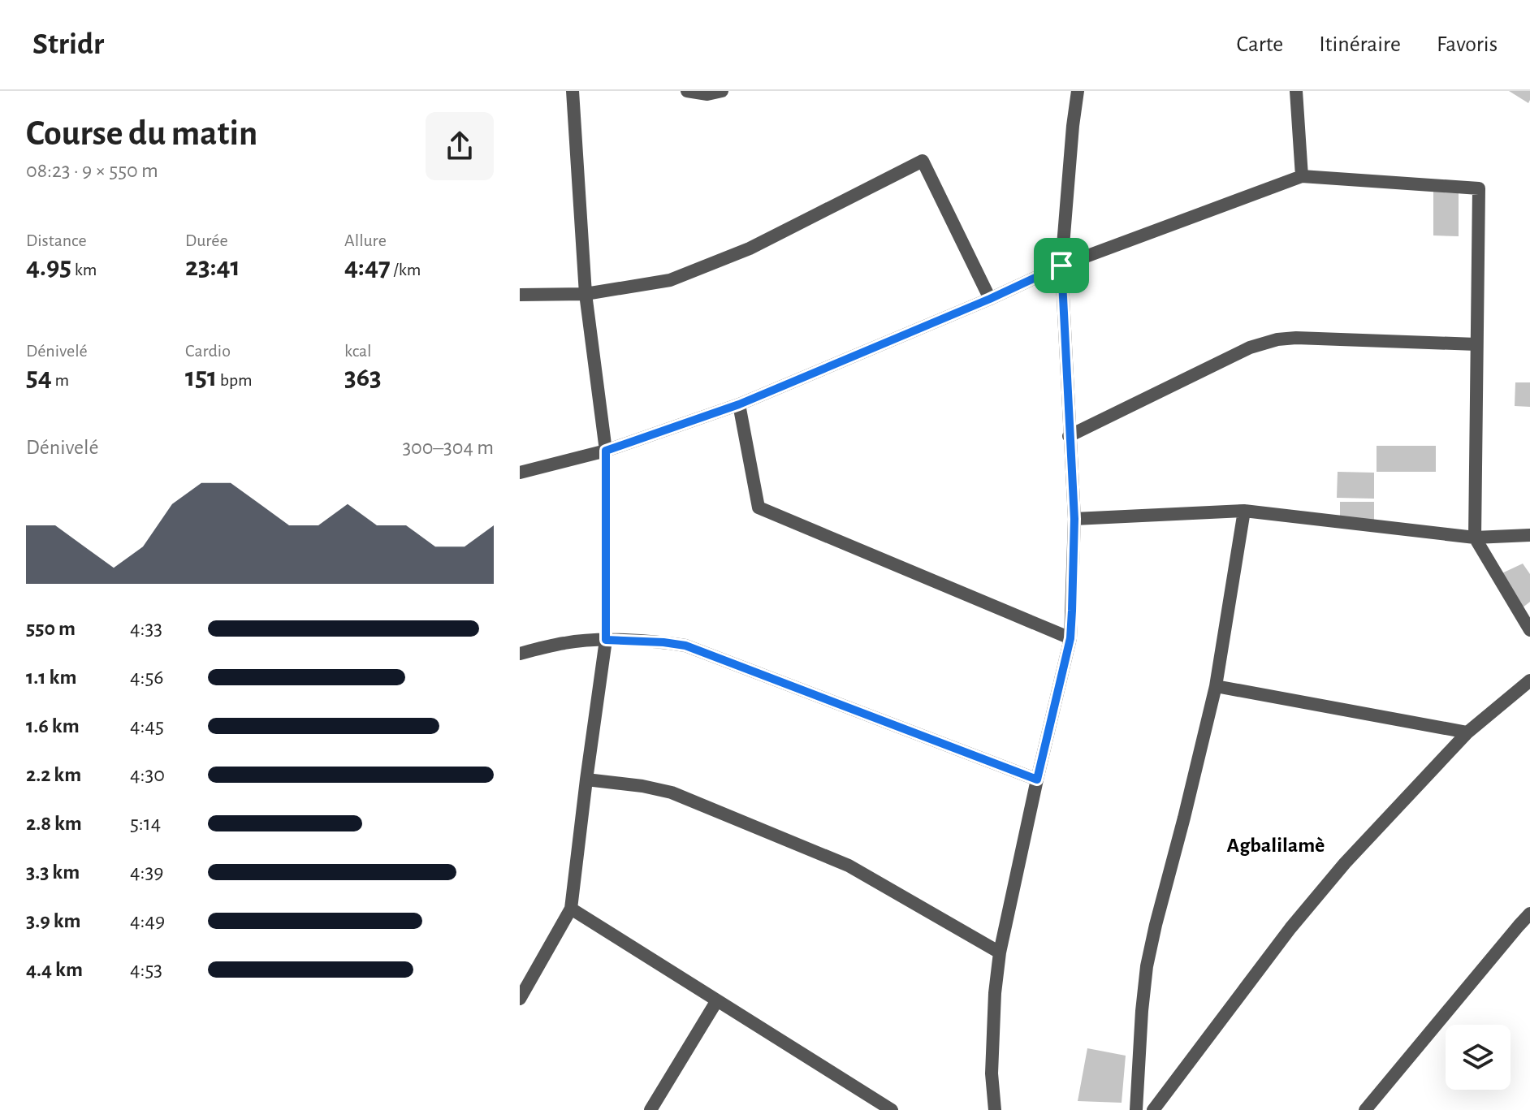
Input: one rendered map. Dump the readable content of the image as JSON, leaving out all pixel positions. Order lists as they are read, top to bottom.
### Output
{
  "districts": ["Agbalilamè"],
  "page": {
    "header": "Stridr",
    "nav": ["Carte", "Itinéraire", "Favoris"],
    "heading": ["Course du matin", "08:23 · 9 × 550 m"],
    "stats": [
      ["Distance", "4.95 km"],
      ["Durée", "23:41"],
      ["Allure", "4:47 /km"],
      ["Dénivelé", "54 m"],
      ["Cardio", "151 bpm"],
      ["kcal", "363"]
    ],
    "chart": ["Dénivelé", "300–304 m"],
    "list": [
      {
        "name": "550 m",
        "note": "4:33"
      },
      {
        "name": "1.1 km",
        "note": "4:56"
      },
      {
        "name": "1.6 km",
        "note": "4:45"
      },
      {
        "name": "2.2 km",
        "note": "4:30"
      },
      {
        "name": "2.8 km",
        "note": "5:14"
      },
      {
        "name": "3.3 km",
        "note": "4:39"
      },
      {
        "name": "3.9 km",
        "note": "4:49"
      },
      {
        "name": "4.4 km",
        "note": "4:53"
      }
    ]
  }
}
